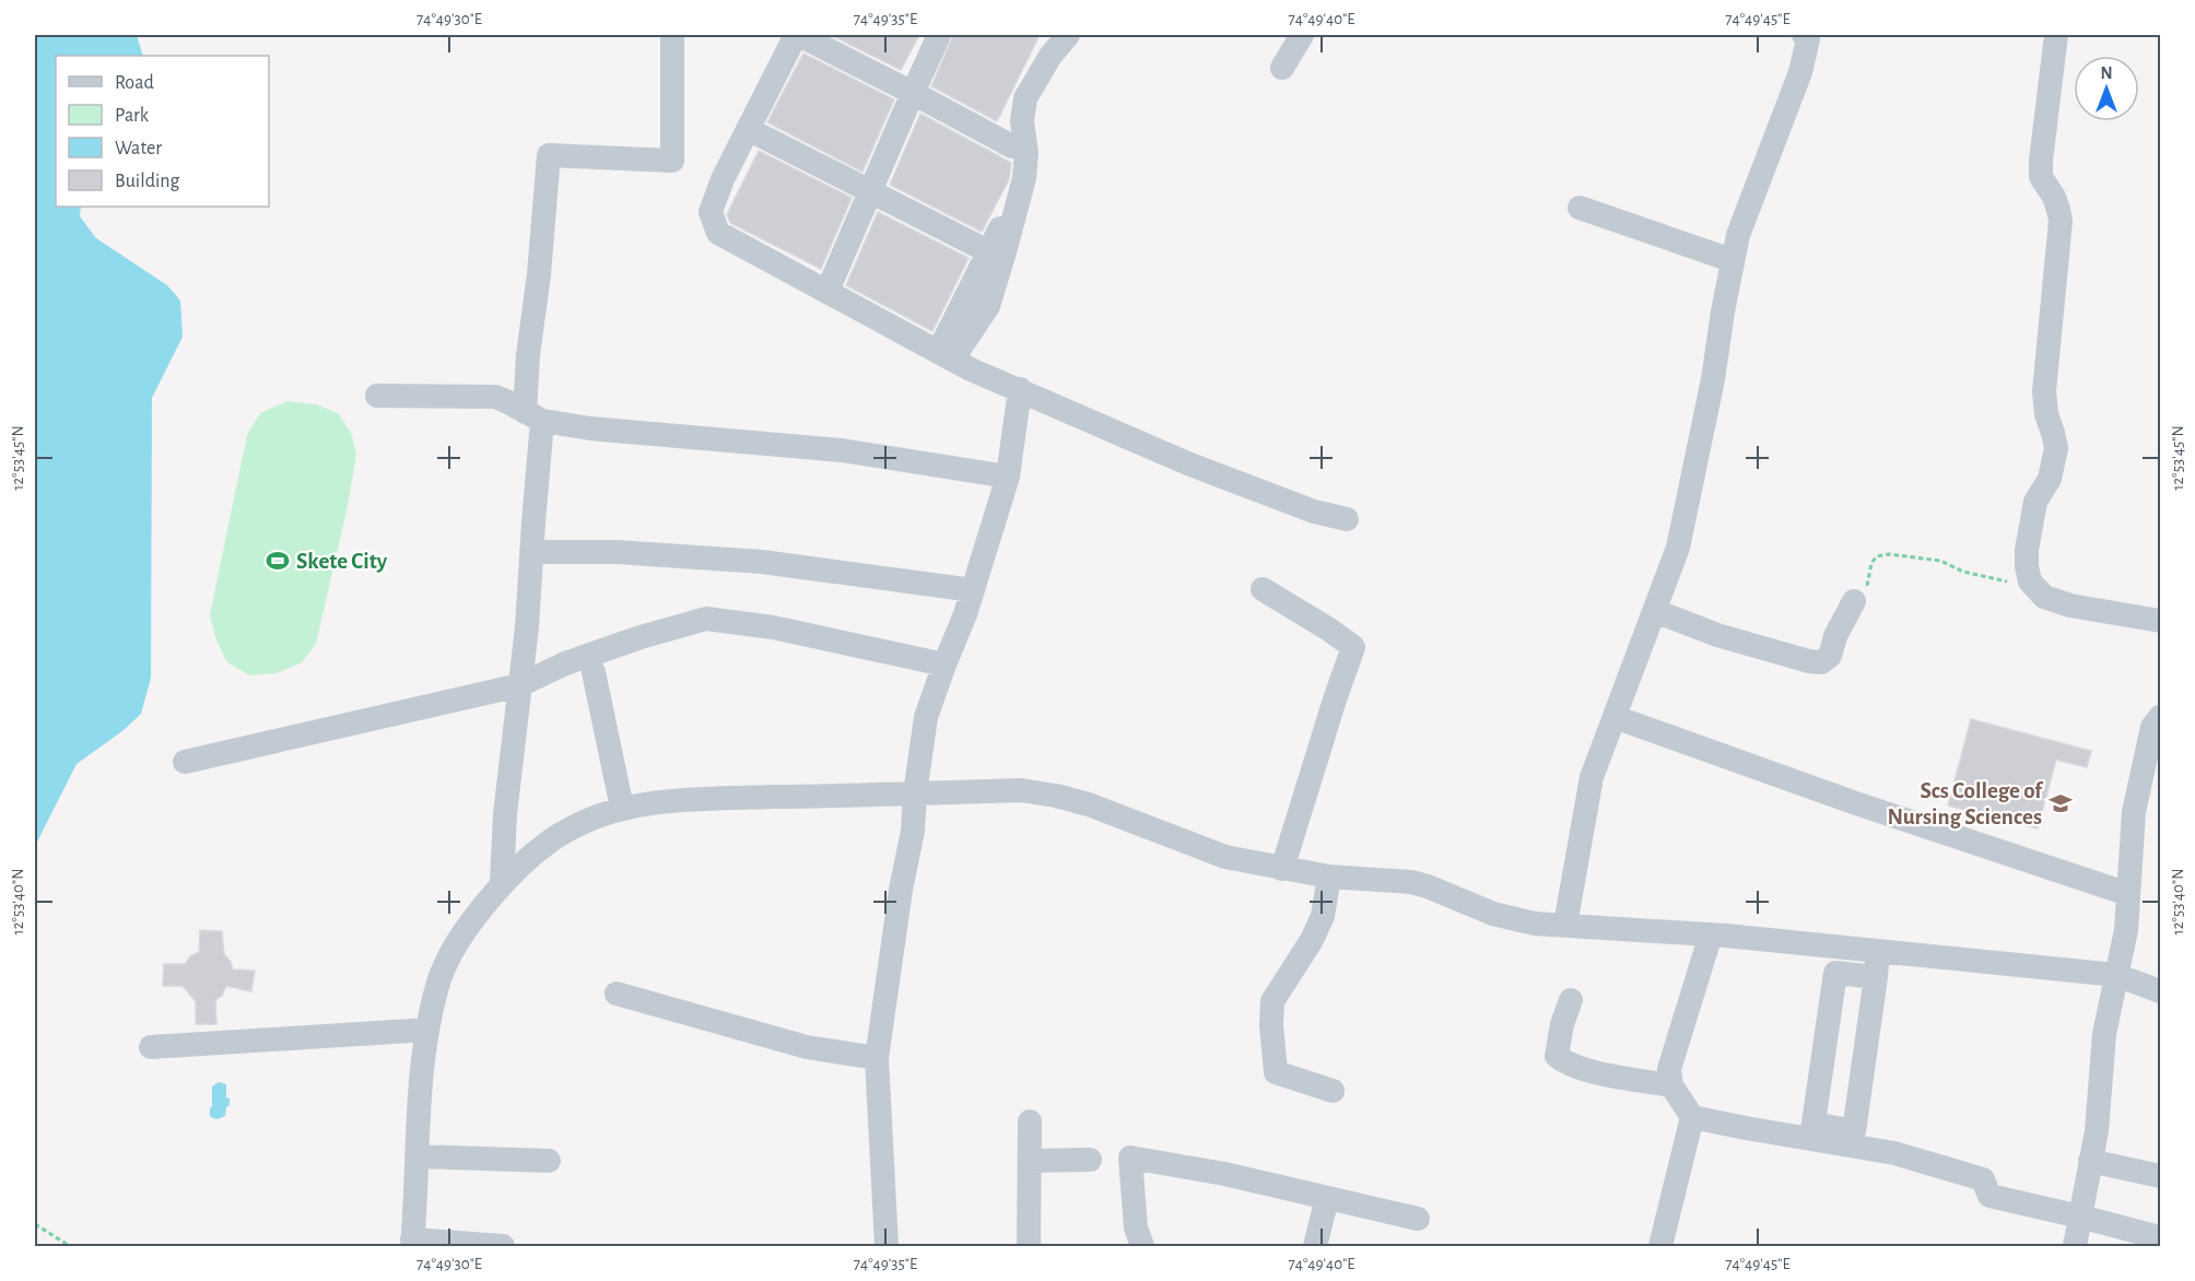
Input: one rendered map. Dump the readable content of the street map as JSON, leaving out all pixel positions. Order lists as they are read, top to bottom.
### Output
{
  "places": {
    "sports": ["Skete City"],
    "school or university": ["Scs College of Nursing Sciences"]
  },
  "legend": [
    "Road",
    "Park",
    "Water",
    "Building"
  ],
  "north": "top",
  "coordinates": [
    "74°49'30\"E",
    "74°49'35\"E",
    "74°49'40\"E",
    "74°49'45\"E",
    "12°53'45\"N",
    "12°53'40\"N"
  ]
}
